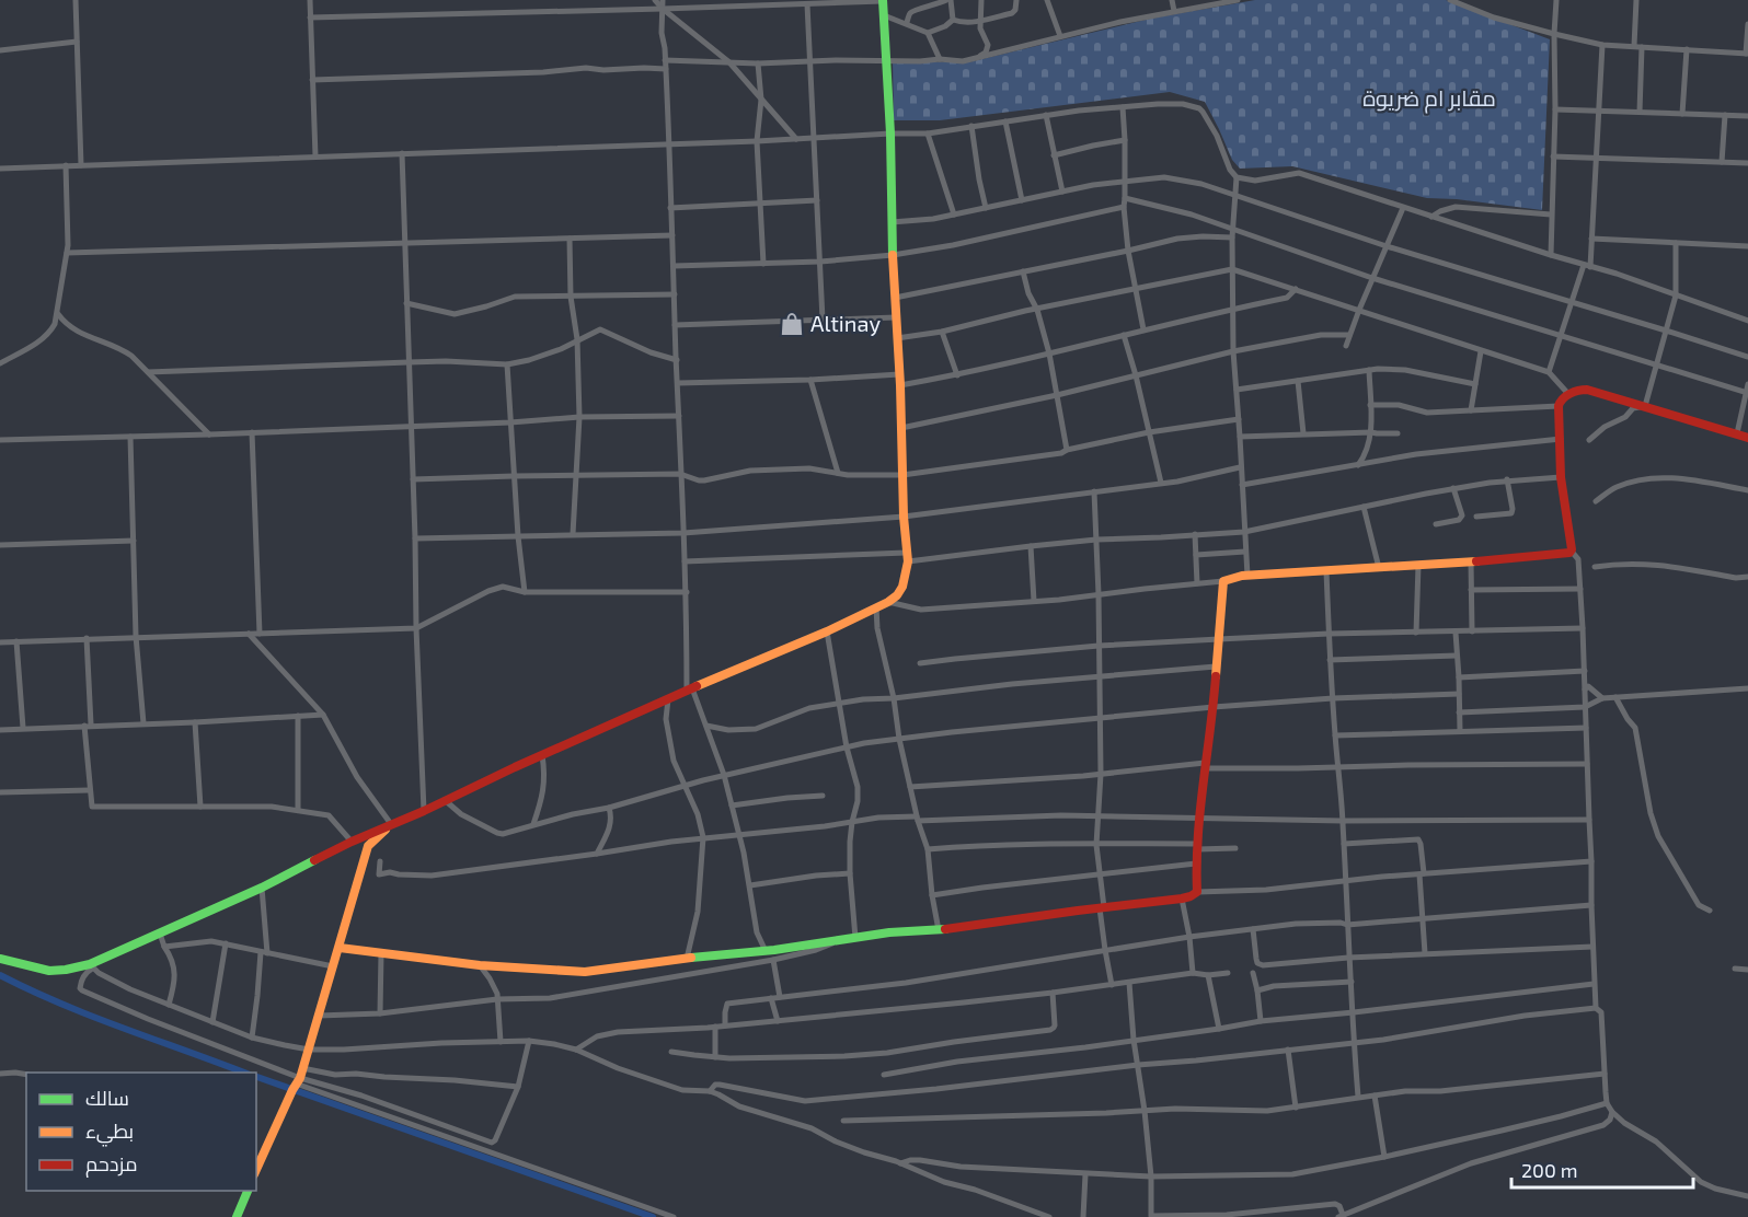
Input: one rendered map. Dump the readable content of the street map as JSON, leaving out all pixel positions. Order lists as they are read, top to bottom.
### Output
{
  "parks": ["مقابر ام ضريوة"],
  "places": {
    "shop": ["Altinay"]
  },
  "legend": ["سالك", "بطيء", "مزدحم"],
  "scale_bar": "200 m"
}
